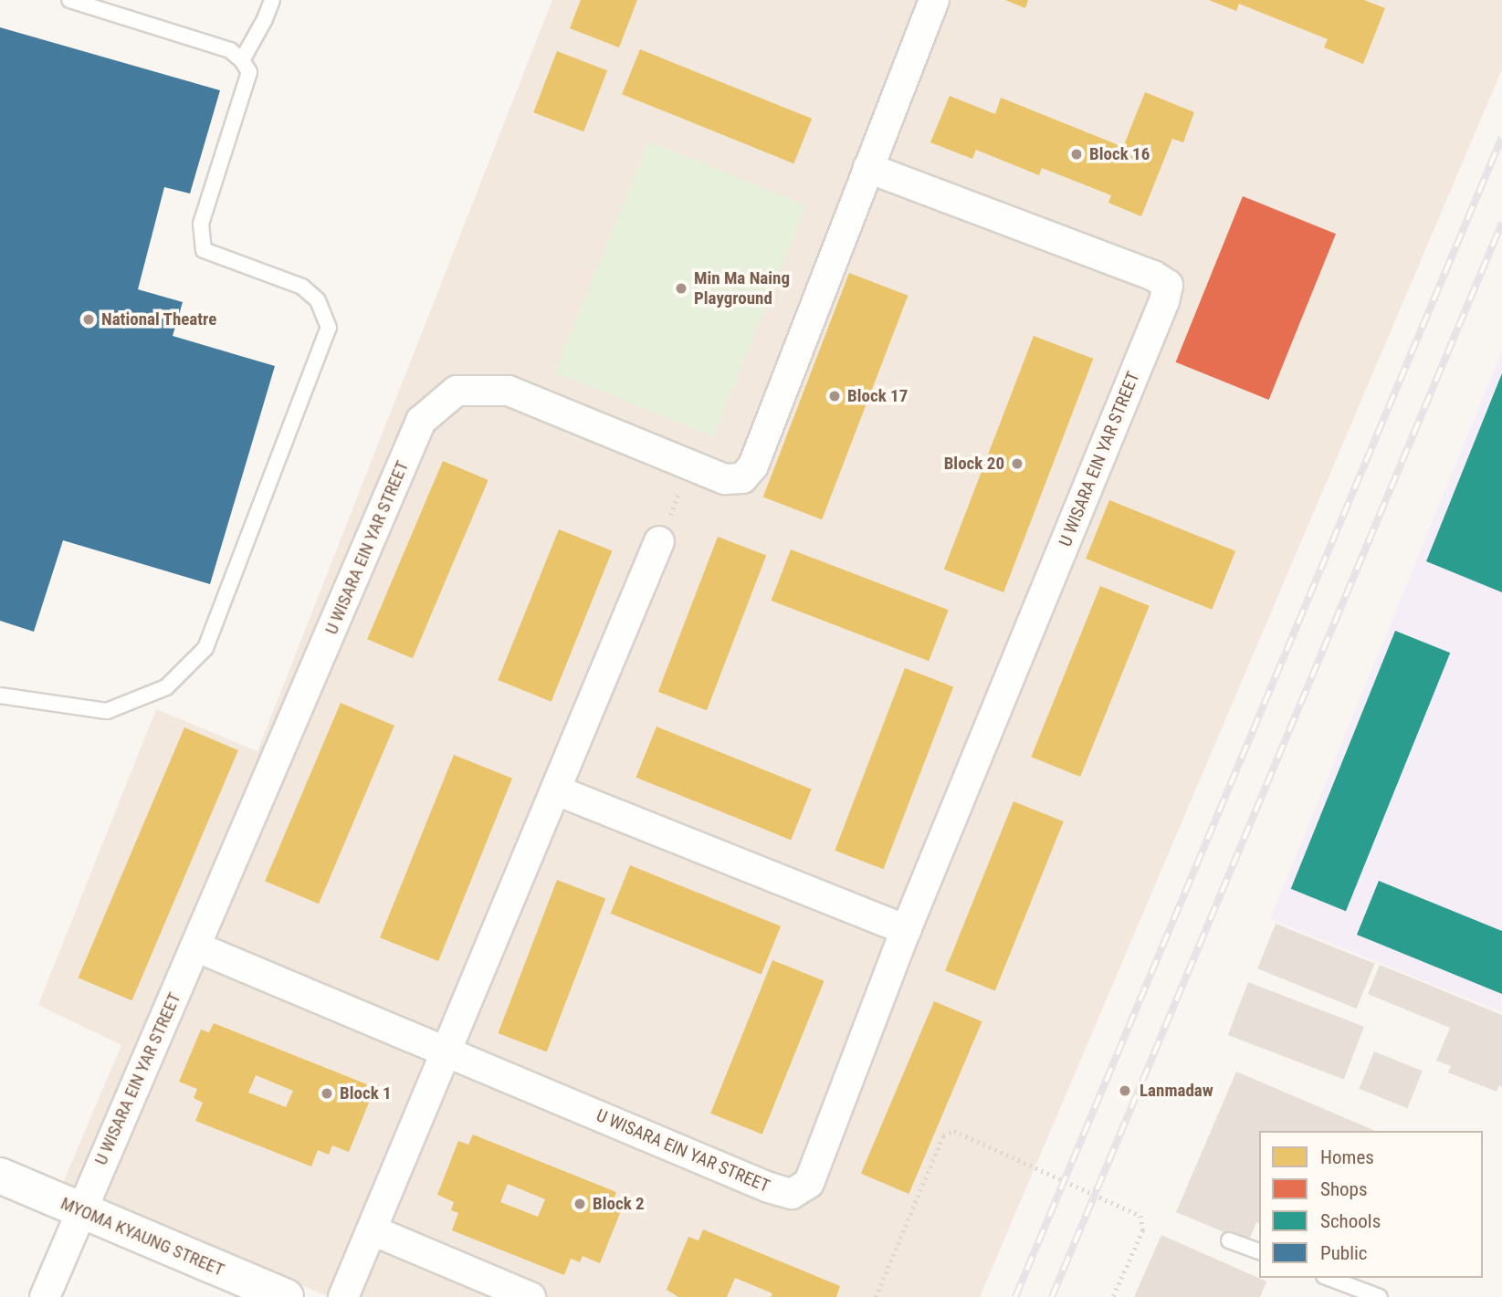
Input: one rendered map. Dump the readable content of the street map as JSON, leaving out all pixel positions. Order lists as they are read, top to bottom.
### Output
{
  "streets": {
    "main road": ["MYOMA KYAUNG STREET"],
    "street": ["U WISARA EIN YAR STREET"]
  },
  "crossings": [
    ["U WISARA EIN YAR STREET", "MYOMA KYAUNG STREET"]
  ],
  "places": [
    "Block 16",
    "Min Ma Naing Playground",
    "National Theatre",
    "Block 17",
    "Block 20",
    "Lanmadaw",
    "Block 1",
    "Block 2"
  ],
  "legend": [
    "Homes",
    "Shops",
    "Schools",
    "Public"
  ]
}
